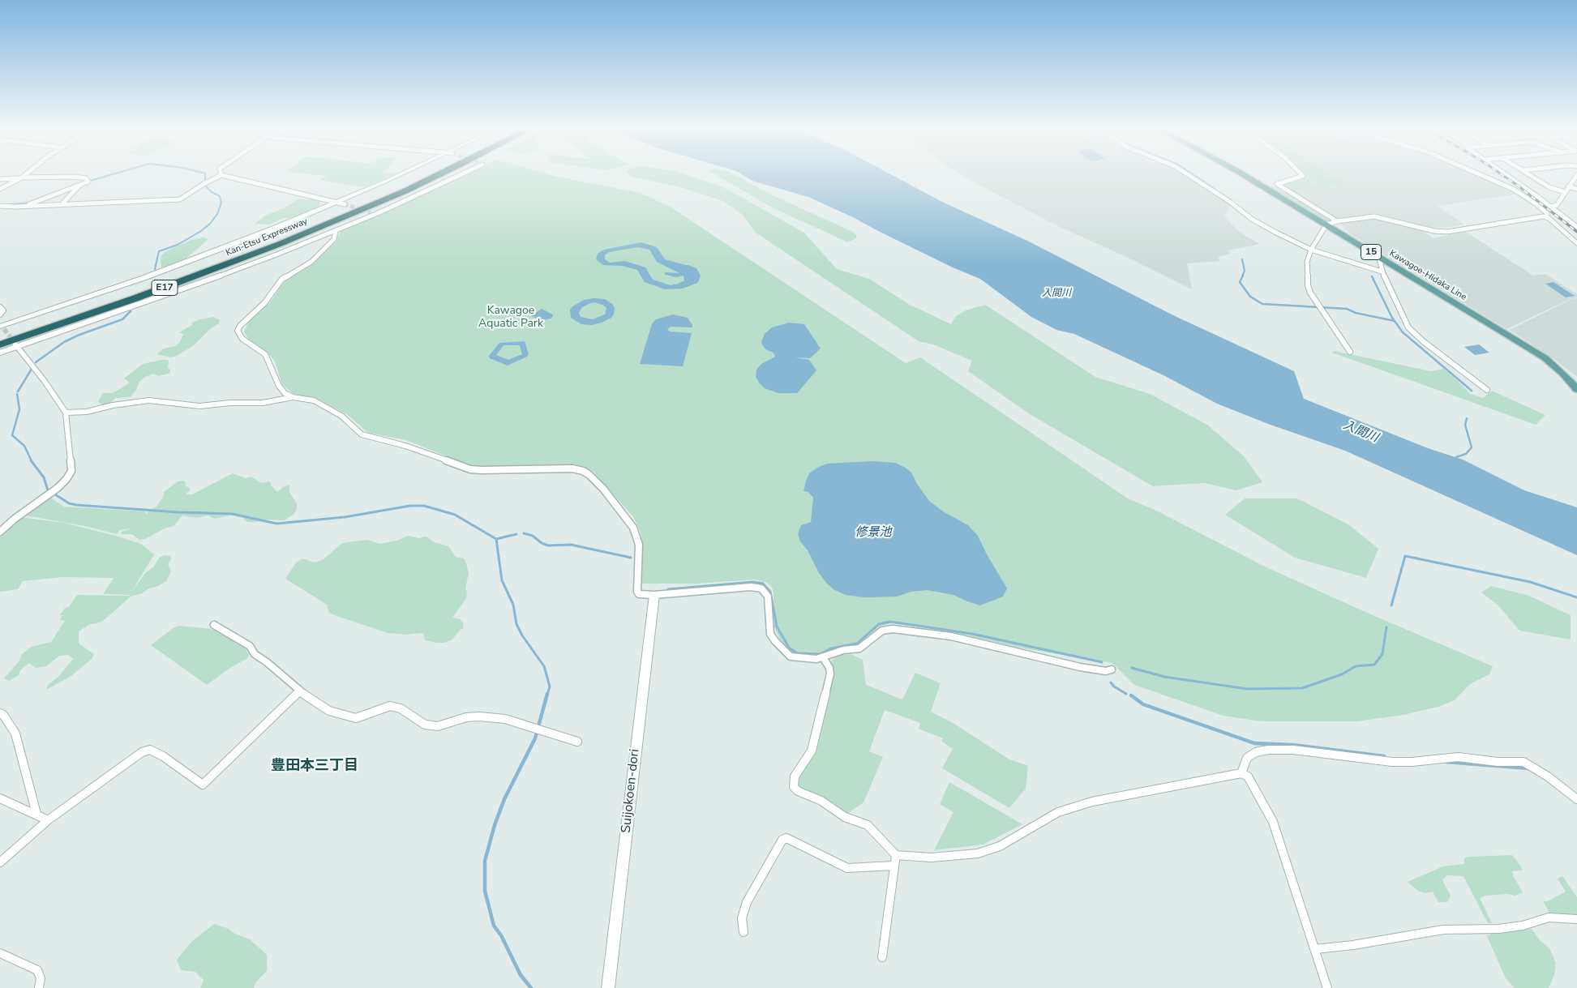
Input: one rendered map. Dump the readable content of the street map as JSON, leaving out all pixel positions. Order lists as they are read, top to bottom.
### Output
{
  "streets": {
    "highway": ["Kan-Etsu Expressway", "E17"],
    "main road": ["15", "Kawagoe-Hidaka Line"],
    "street": ["Suijokoen-dori"]
  },
  "districts": ["豊田本三丁目"],
  "water": ["入間川", "修景池"],
  "parks": ["Kawagoe Aquatic Park"]
}
